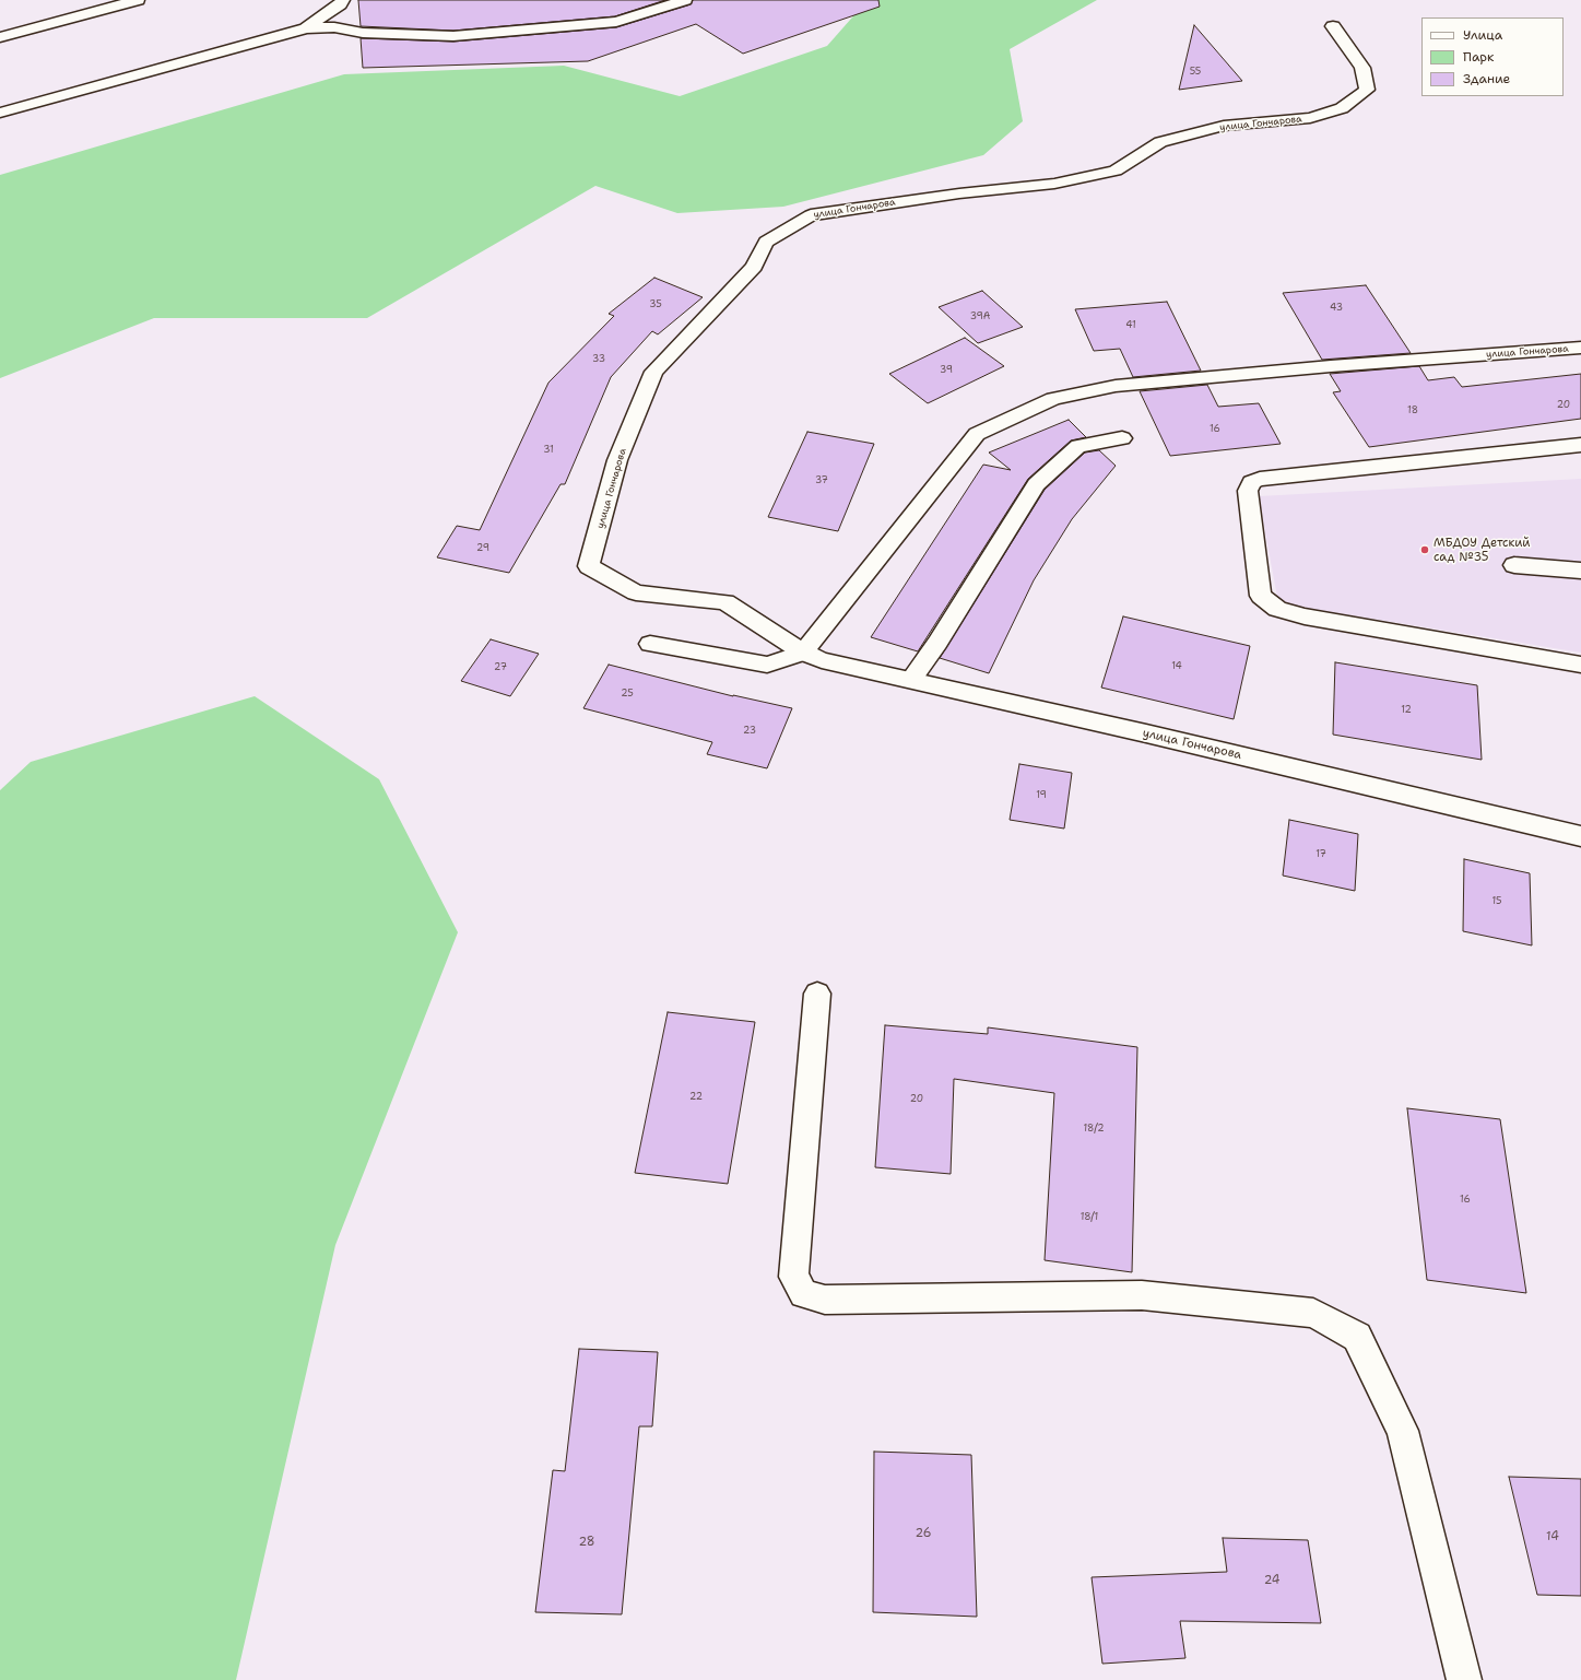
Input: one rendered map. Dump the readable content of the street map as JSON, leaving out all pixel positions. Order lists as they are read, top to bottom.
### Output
{
  "streets": {
    "street": ["улица Гончарова"]
  },
  "places": ["МБДОУ Детский сад №35"],
  "house_numbers": [
    "55",
    "35",
    "43",
    "39А",
    "41",
    "33",
    "39",
    "20",
    "18",
    "16",
    "31",
    "37",
    "29",
    "14",
    "27",
    "25",
    "12",
    "23",
    "19",
    "17",
    "15",
    "22",
    "20",
    "18/2",
    "16",
    "18/1",
    "26",
    "14",
    "28",
    "24"
  ],
  "legend": ["Улица", "Парк", "Здание"]
}
